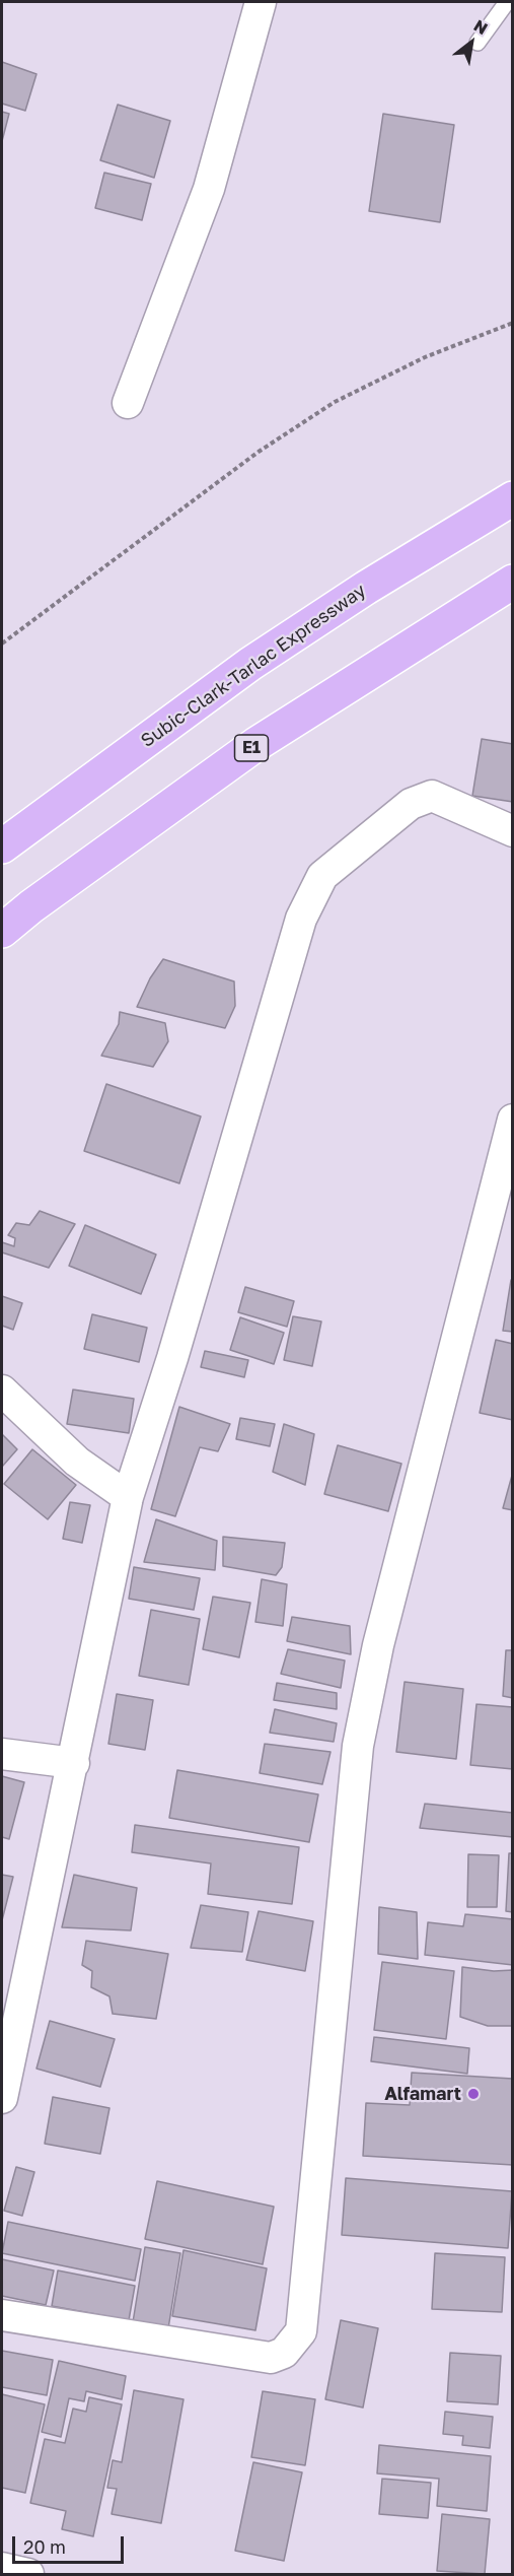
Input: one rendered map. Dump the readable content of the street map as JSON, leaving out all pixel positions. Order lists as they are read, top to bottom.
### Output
{
  "streets": {
    "highway": ["Subic-Clark-Tarlac Expressway", "E1"]
  },
  "places": ["Alfamart"],
  "scale_bar": "20 m",
  "north": "top right"
}
